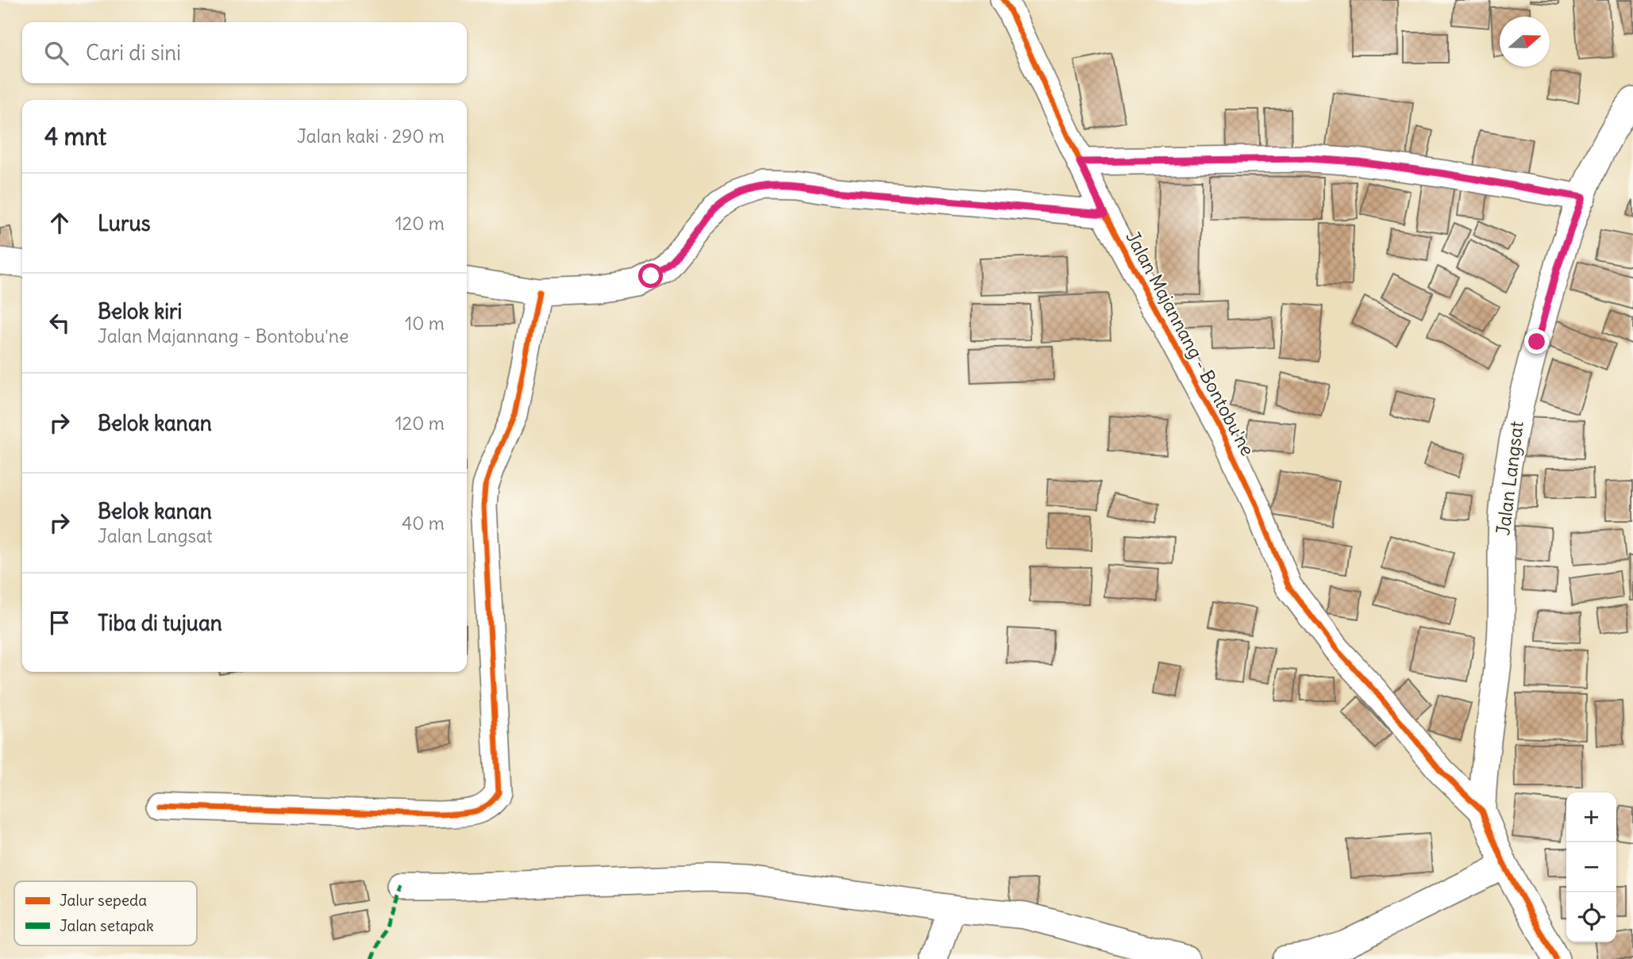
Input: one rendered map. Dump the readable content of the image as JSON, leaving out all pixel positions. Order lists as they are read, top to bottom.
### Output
{
  "streets": {
    "street": ["Jalan Majannang - Bontobu'ne", "Jalan Langsat"]
  },
  "crossings": [
    ["Jalan Majannang - Bontobu'ne", "Jalan Langsat"]
  ],
  "legend": ["Jalur sepeda", "Jalan setapak"],
  "north": "right",
  "page": {
    "search": "Cari di sini",
    "heading": ["4 mnt", "Jalan kaki · 290 m"],
    "list": [
      ["Lurus", "120 m"],
      ["Belok kiri", "Jalan Majannang - Bontobu'ne", "10 m"],
      ["Belok kanan", "120 m"],
      ["Belok kanan", "Jalan Langsat", "40 m"],
      "Tiba di tujuan"
    ],
    "map_buttons": ["+", "−"]
  }
}
